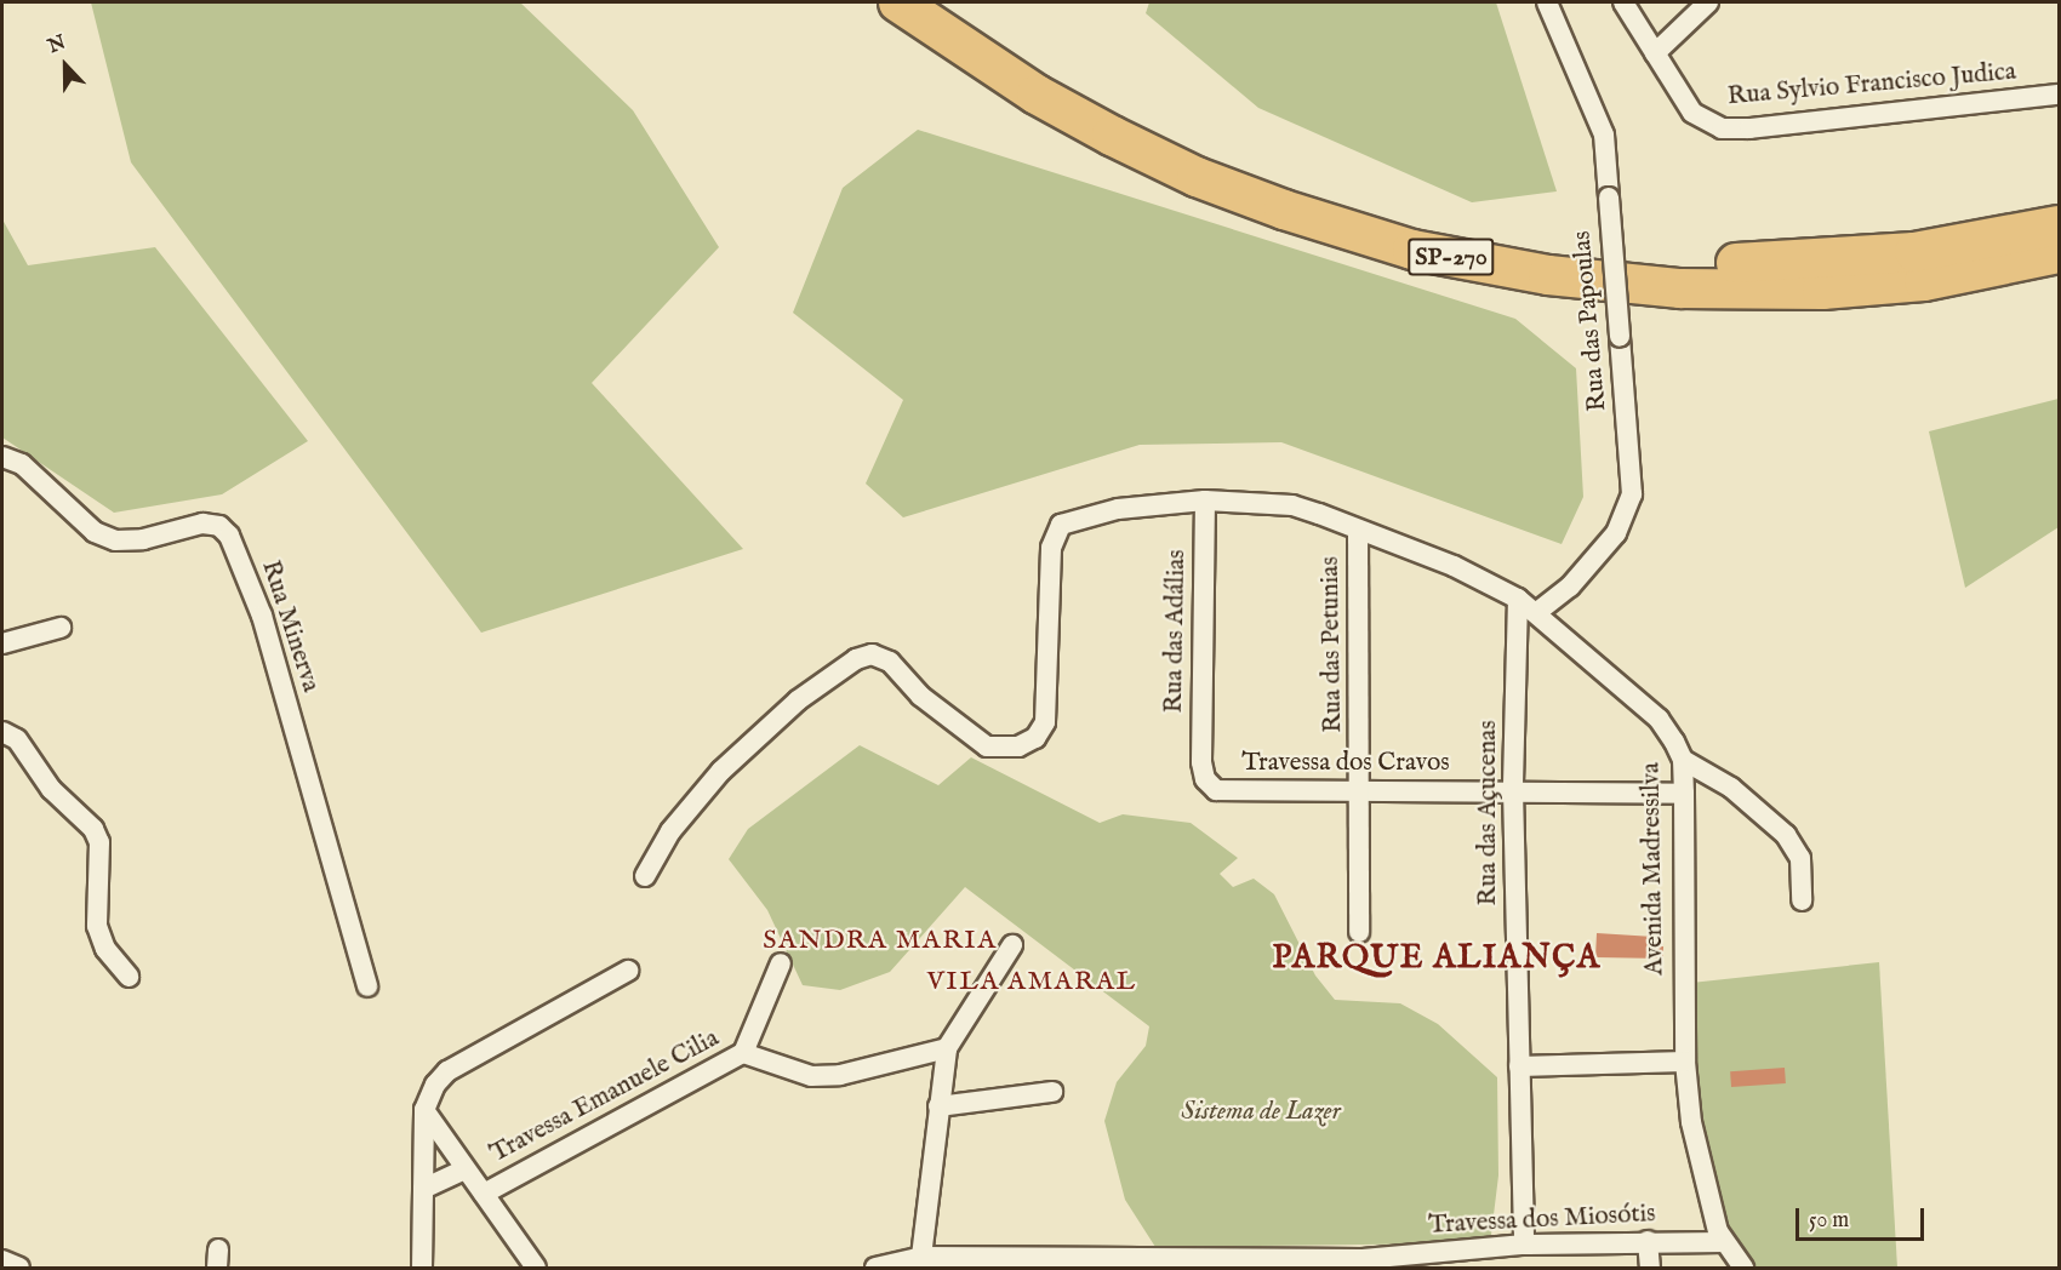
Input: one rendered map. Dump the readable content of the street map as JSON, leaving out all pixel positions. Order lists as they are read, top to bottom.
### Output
{
  "streets": {
    "highway": ["SP-270"],
    "street": [
      "Rua Sylvio Francisco Judica",
      "Rua das Papoulas",
      "Rua Minerva",
      "Rua das Adálias",
      "Rua das Petunias",
      "Travessa dos Cravos",
      "Rua das Açucenas",
      "Avenida Madressilva",
      "Travessa Emanuele Cilia",
      "Travessa dos Miosótis"
    ]
  },
  "crossings": [
    ["Rua das Papoulas", "Avenida Madressilva"],
    ["Rua das Adálias", "Travessa dos Cravos"],
    ["Rua das Adálias", "Avenida Madressilva"],
    ["Rua das Petunias", "Travessa dos Cravos"],
    ["Rua das Petunias", "Avenida Madressilva"],
    ["Travessa dos Cravos", "Rua das Açucenas"],
    ["Travessa dos Cravos", "Avenida Madressilva"],
    ["Rua das Açucenas", "Avenida Madressilva"],
    ["Rua das Açucenas", "Travessa dos Miosótis"],
    ["Avenida Madressilva", "Travessa dos Miosótis"]
  ],
  "districts": ["SANDRA MARIA", "PARQUE ALIANÇA", "VILA AMARAL"],
  "parks": ["Sistema de Lazer"],
  "scale_bar": "50 m",
  "north": "top"
}
